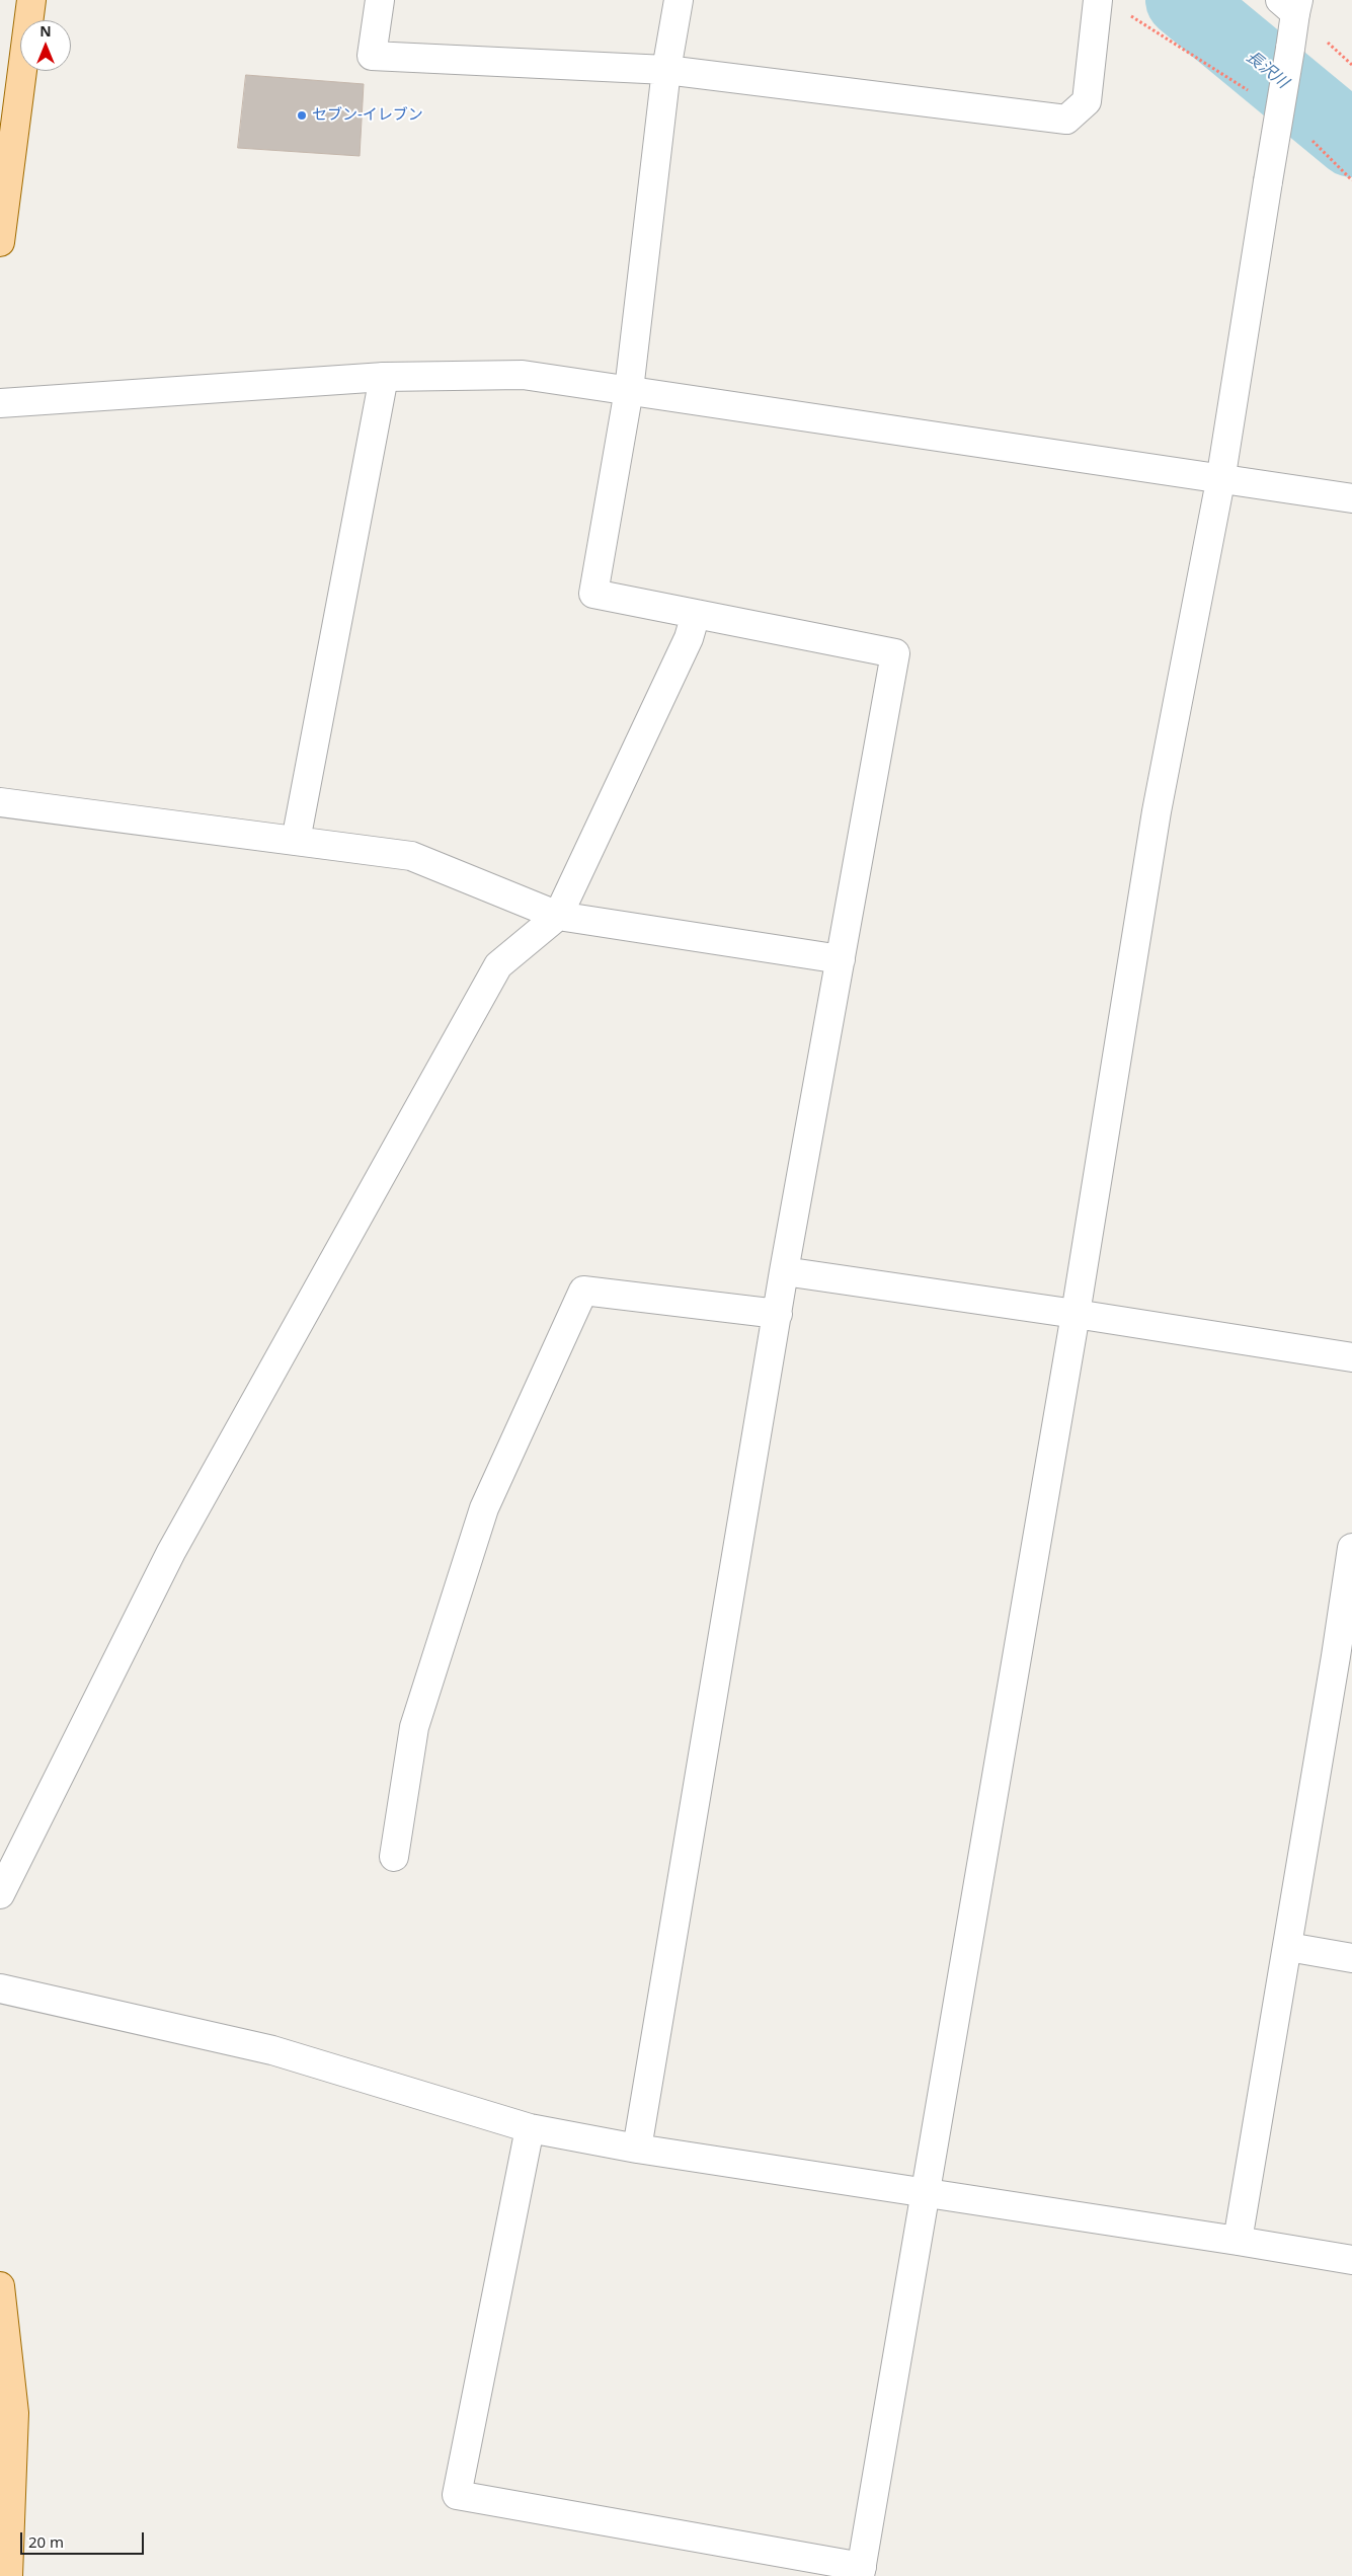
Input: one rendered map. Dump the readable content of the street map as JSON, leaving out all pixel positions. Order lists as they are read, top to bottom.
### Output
{
  "water": ["長沢川"],
  "places": ["セブン-イレブン"],
  "scale_bar": "20 m",
  "north": "top"
}
